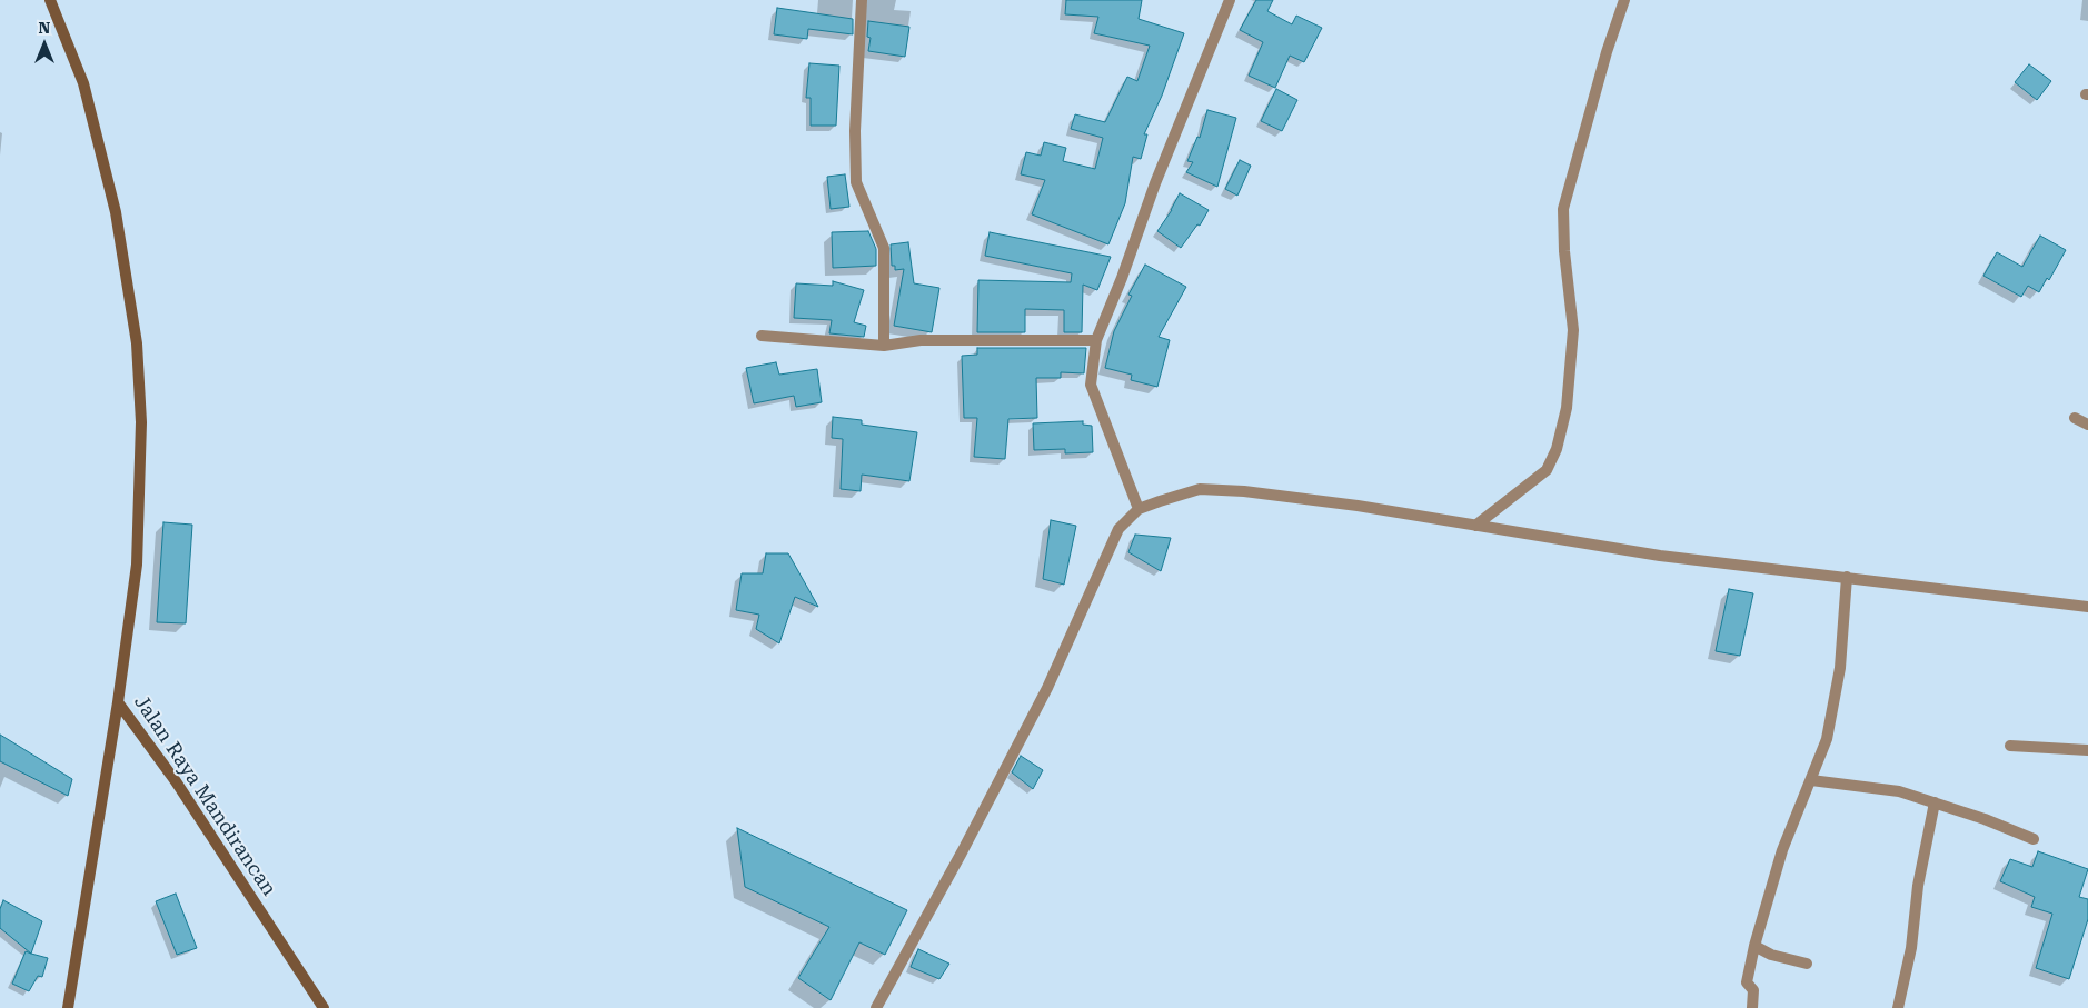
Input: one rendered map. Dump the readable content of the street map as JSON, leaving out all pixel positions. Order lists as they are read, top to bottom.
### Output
{
  "streets": {
    "street": ["Jalan Raya Mandirancan"]
  },
  "north": "top"
}
